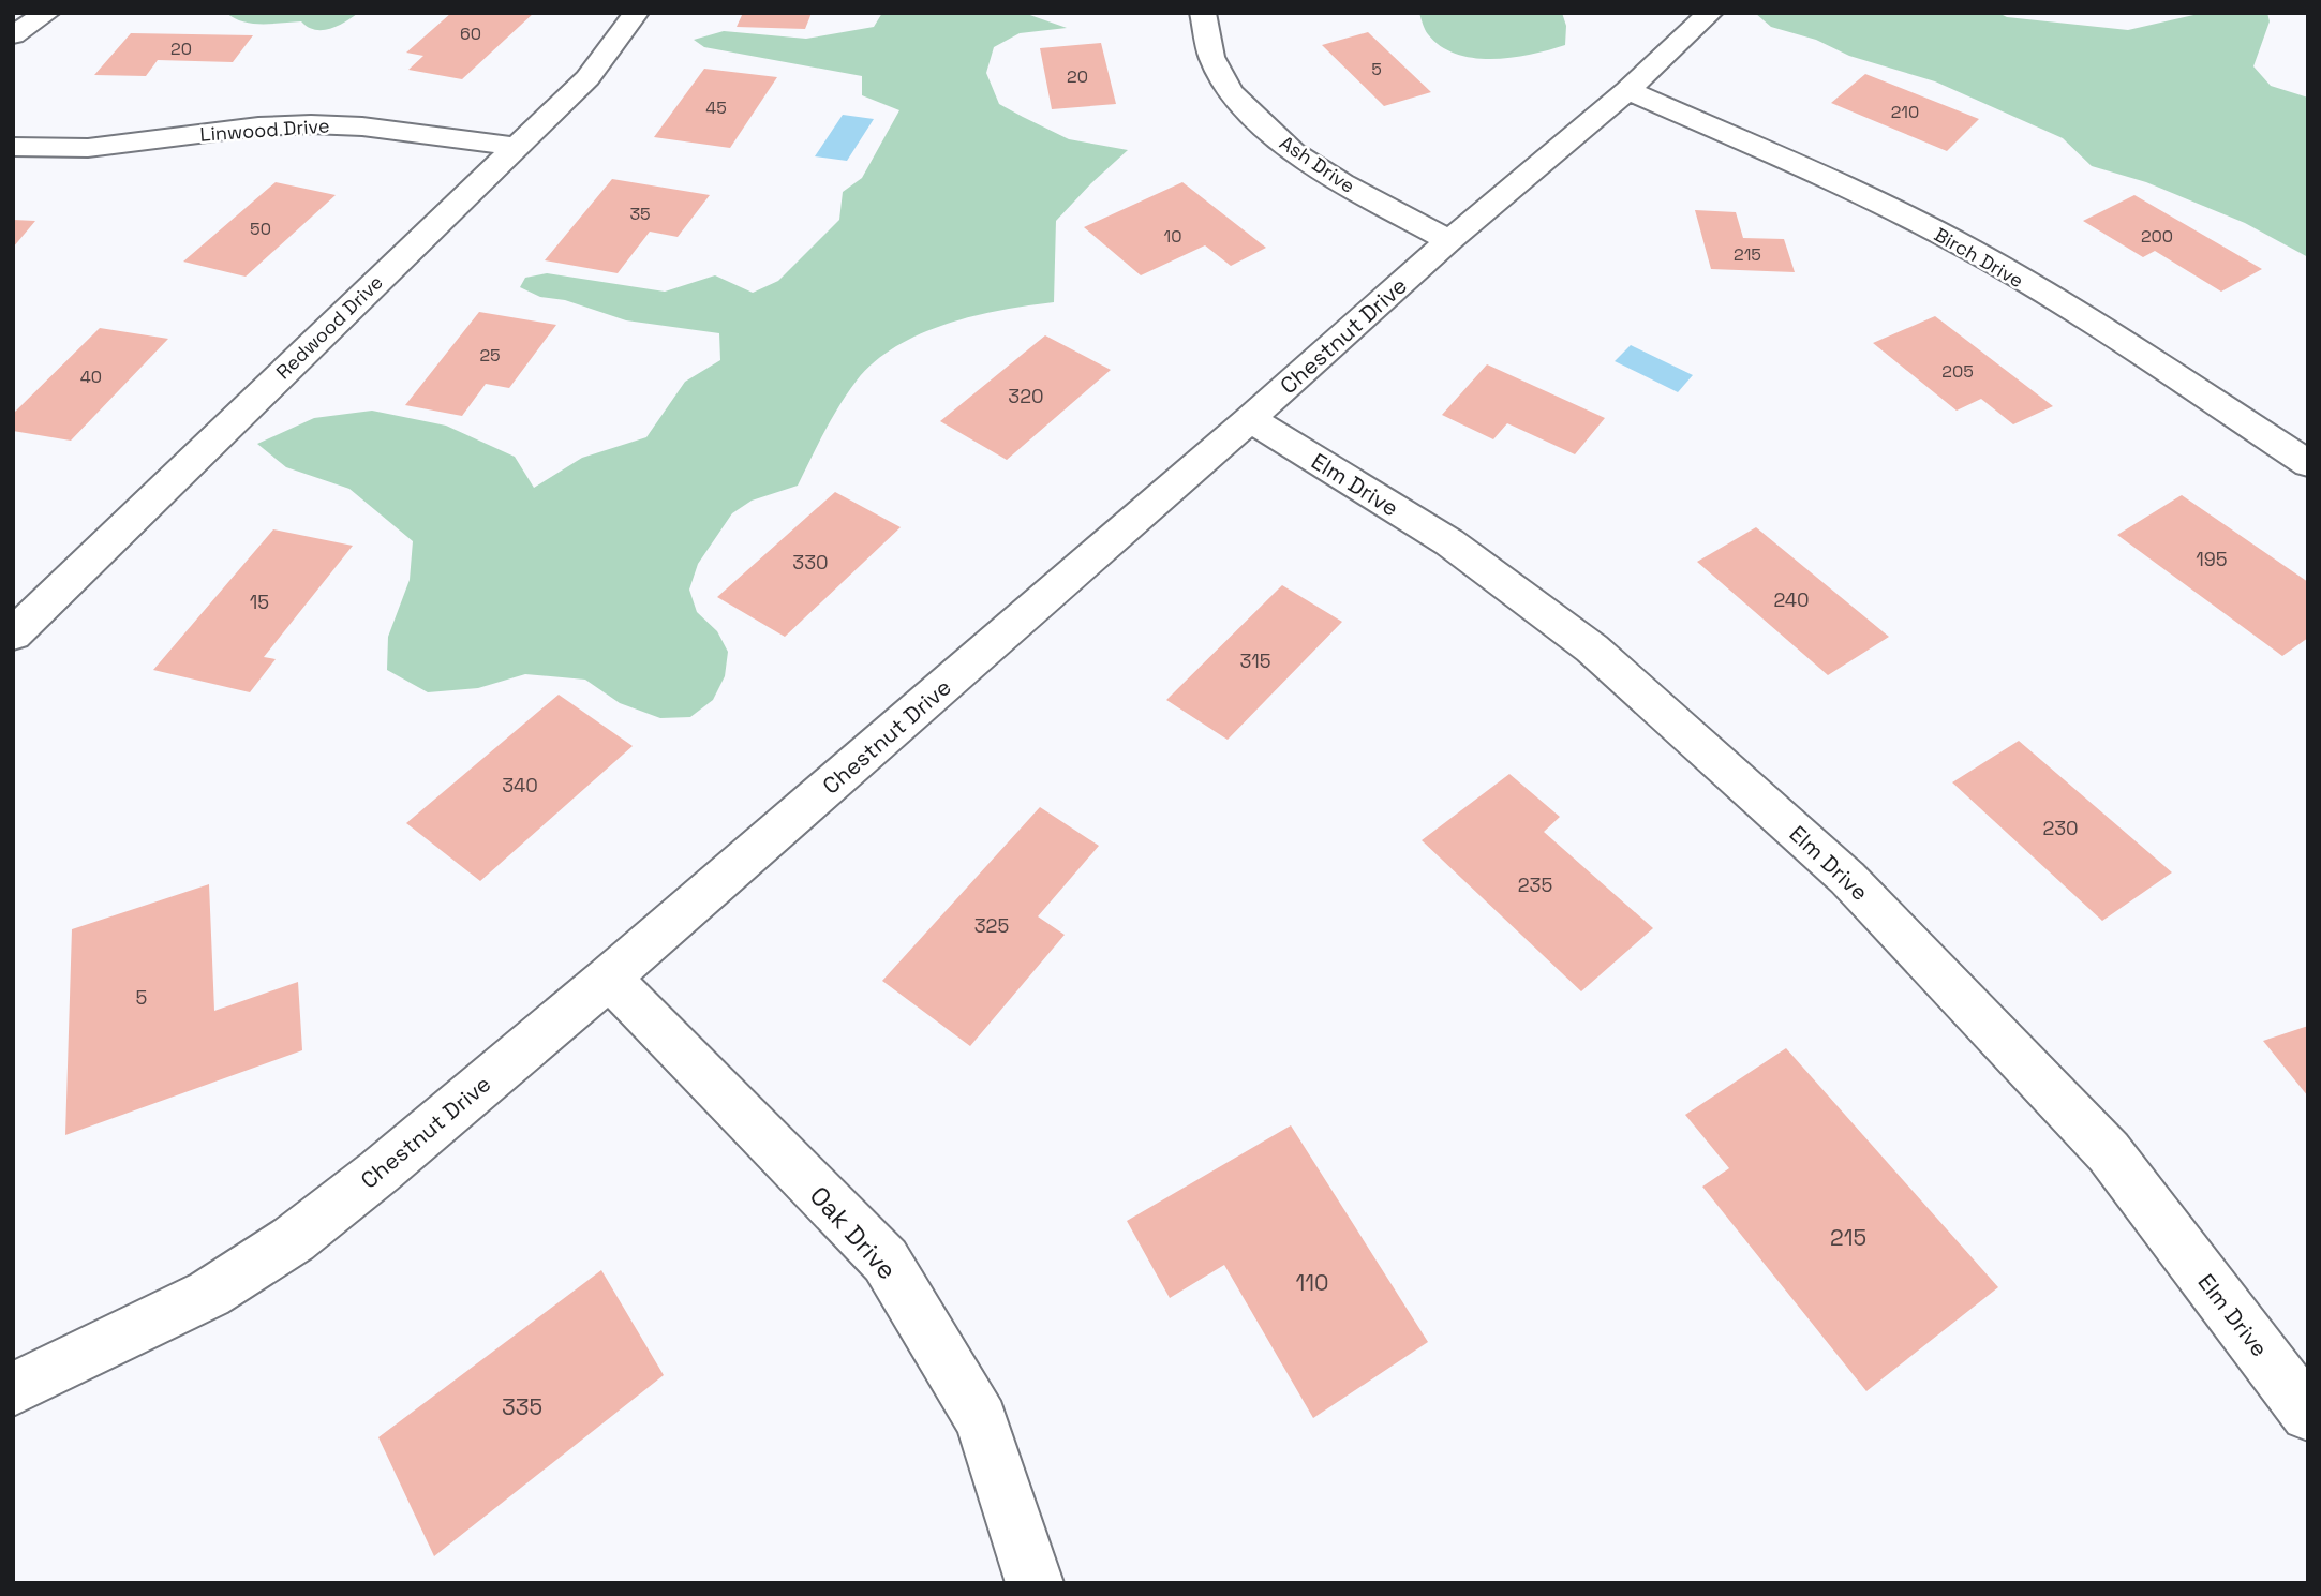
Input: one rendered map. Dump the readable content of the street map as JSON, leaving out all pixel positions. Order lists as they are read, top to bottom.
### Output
{
  "streets": {
    "street": [
      "Linwood Drive",
      "Ash Drive",
      "Birch Drive",
      "Redwood Drive",
      "Chestnut Drive",
      "Elm Drive",
      "Oak Drive"
    ]
  },
  "crossings": [
    ["Linwood Drive", "Redwood Drive"],
    ["Ash Drive", "Chestnut Drive"],
    ["Birch Drive", "Chestnut Drive"],
    ["Chestnut Drive", "Elm Drive"],
    ["Chestnut Drive", "Oak Drive"]
  ],
  "house_numbers": [
    "60",
    "20",
    "5",
    "20",
    "45",
    "210",
    "35",
    "50",
    "10",
    "200",
    "215",
    "25",
    "205",
    "40",
    "320",
    "195",
    "330",
    "240",
    "15",
    "315",
    "340",
    "230",
    "235",
    "325",
    "5",
    "215",
    "110",
    "335"
  ]
}
